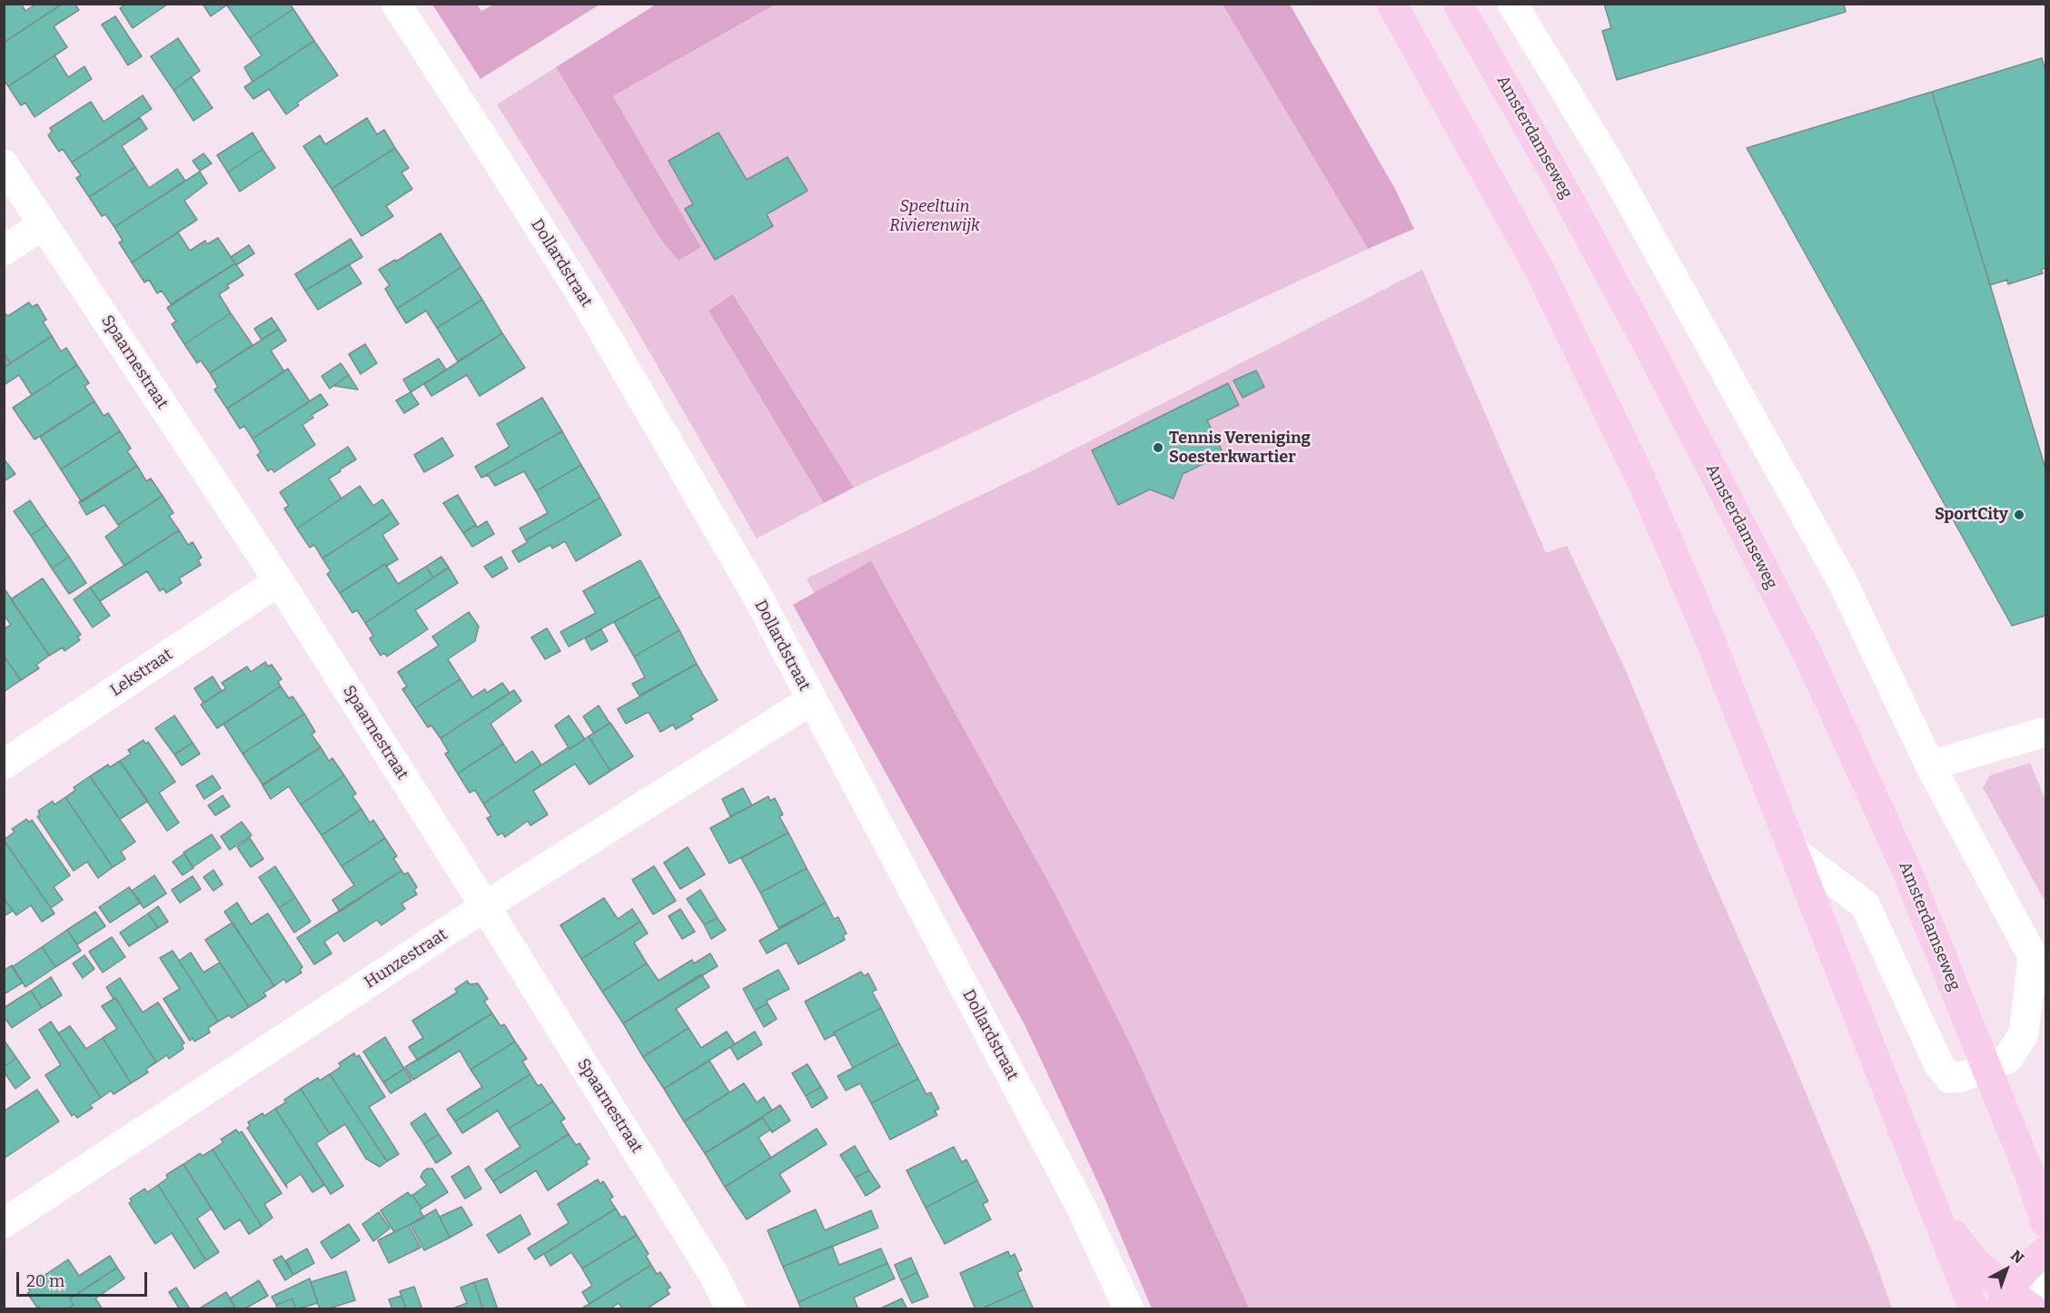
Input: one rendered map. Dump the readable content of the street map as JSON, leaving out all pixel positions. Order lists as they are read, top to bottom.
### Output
{
  "streets": {
    "main road": ["Amsterdamseweg"],
    "street": [
      "Dollardstraat",
      "Spaarnestraat",
      "Lekstraat",
      "Hunzestraat"
    ]
  },
  "crossings": [
    ["Dollardstraat", "Hunzestraat"],
    ["Spaarnestraat", "Lekstraat"],
    ["Spaarnestraat", "Hunzestraat"]
  ],
  "parks": ["Speeltuin Rivierenwijk"],
  "places": ["Tennis Vereniging Soesterkwartier", "SportCity"],
  "scale_bar": "20 m",
  "north": "top right"
}
